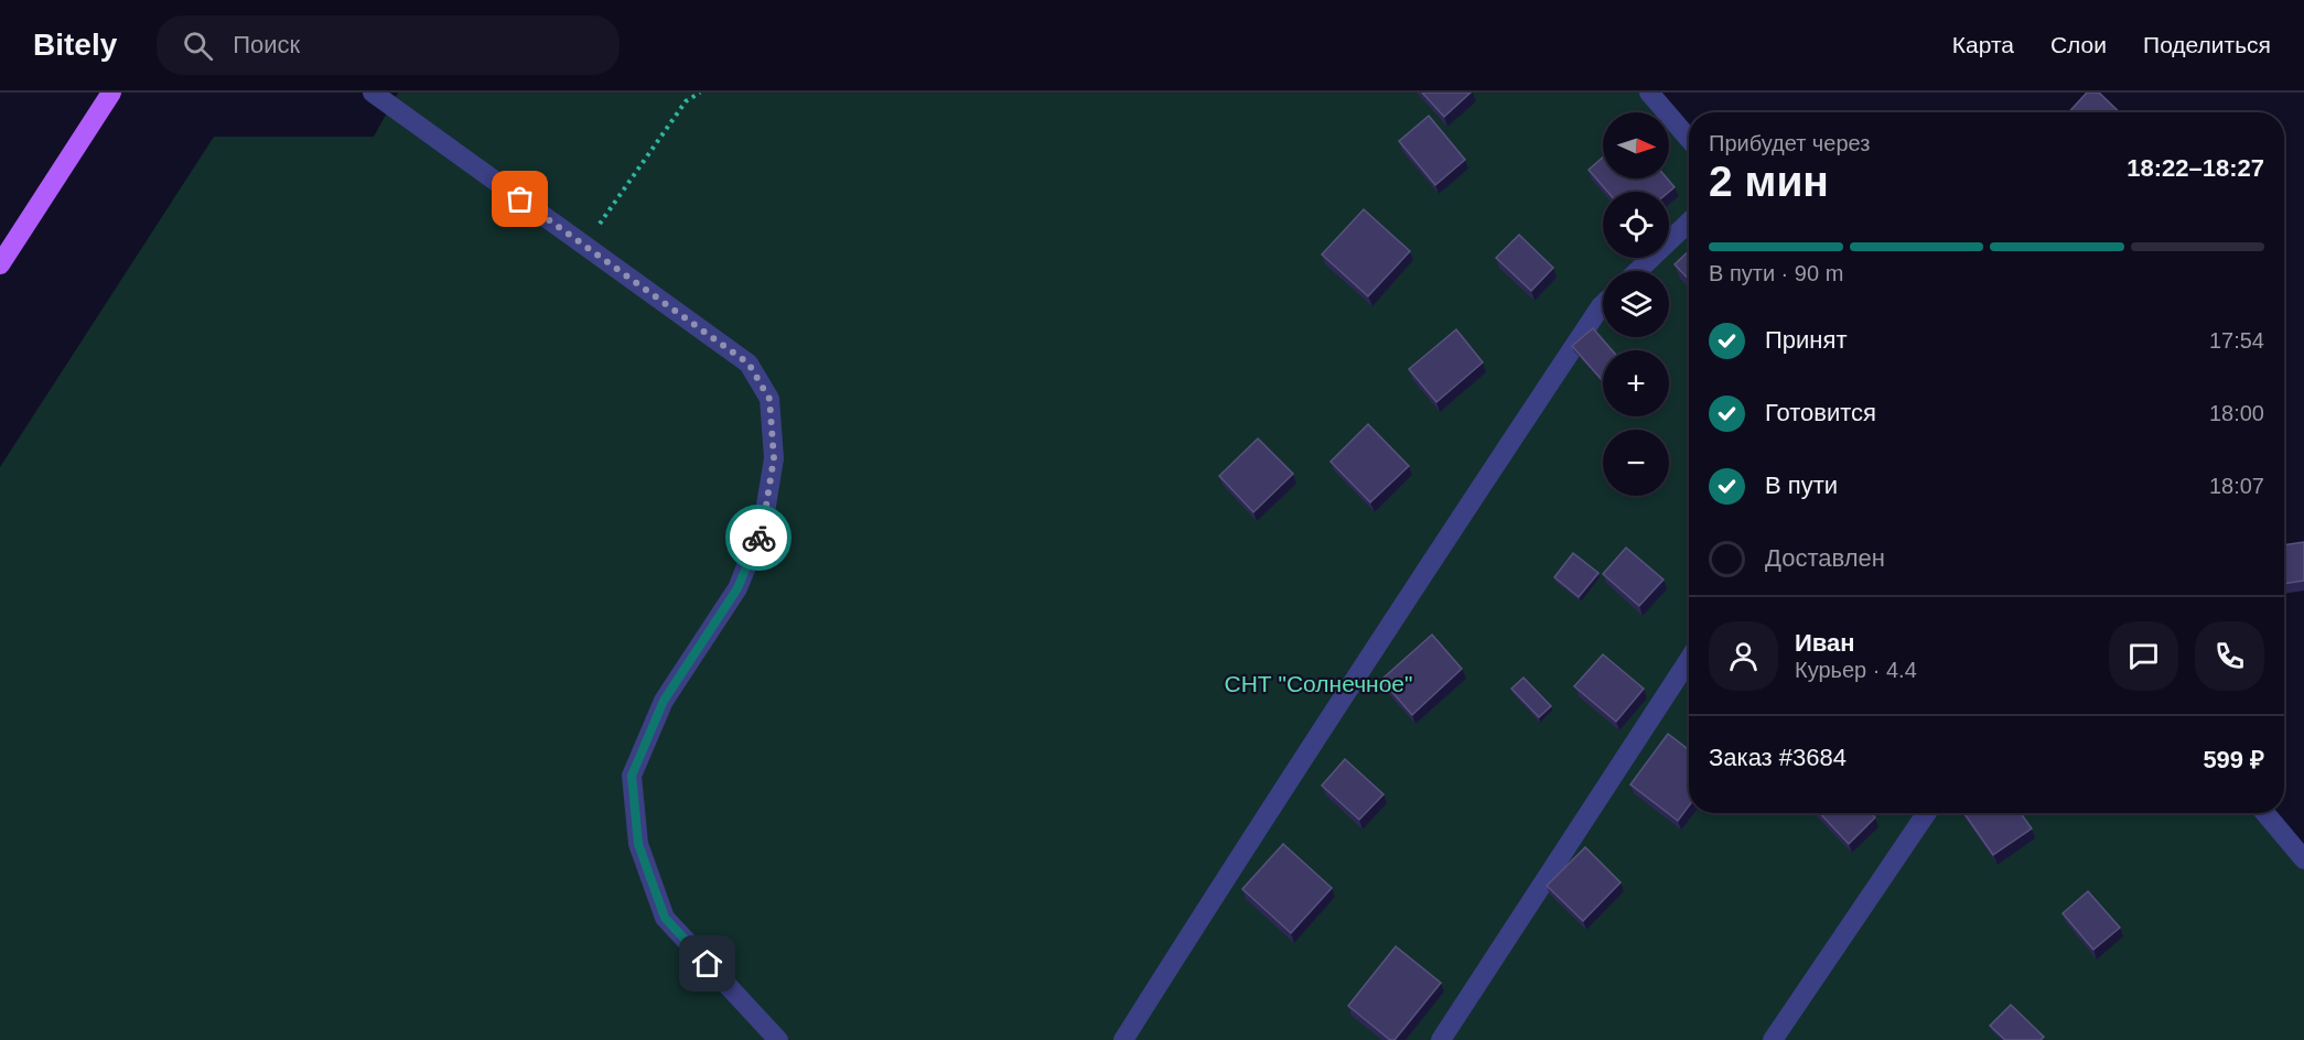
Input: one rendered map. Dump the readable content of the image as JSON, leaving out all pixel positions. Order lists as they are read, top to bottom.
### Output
{
  "parks": ["СНТ \"Солнечное\""],
  "north": "right",
  "page": {
    "header": "Bitely",
    "search": "Поиск",
    "nav": ["Карта", "Слои", "Поделиться"],
    "map_buttons": ["+", "−"],
    "heading": ["2 мин", "Прибудет через", "18:22–18:27"],
    "panel": [
      "Иван",
      "Курьер · 4.4",
      "Заказ #3684",
      "599 ₽"
    ],
    "bar": "В пути · 90 m",
    "list": [
      ["Принят", "17:54"],
      ["Готовится", "18:00"],
      ["В пути", "18:07"],
      "Доставлен"
    ]
  }
}
